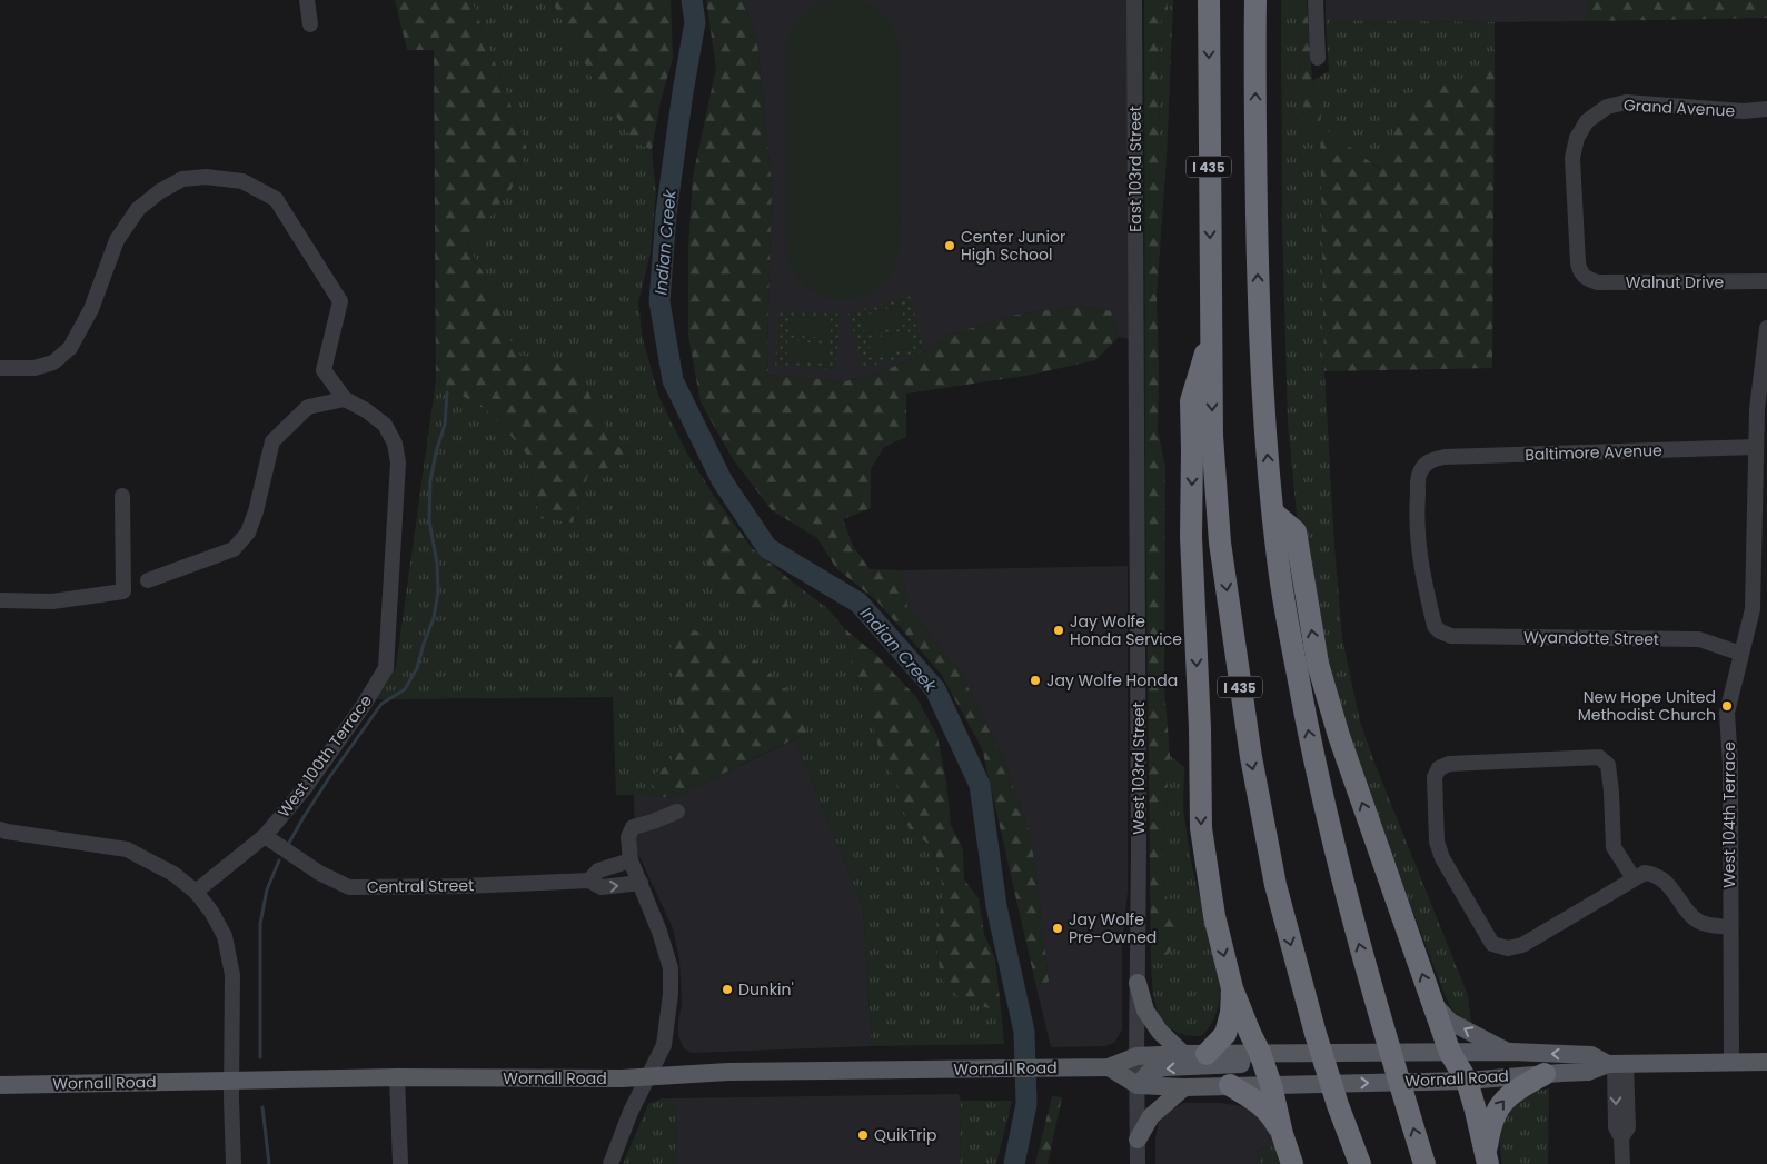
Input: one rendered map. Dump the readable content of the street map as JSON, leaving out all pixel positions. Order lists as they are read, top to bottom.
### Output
{
  "streets": {
    "highway": ["I 435"],
    "main road": ["Wornall Road"],
    "street": [
      "Grand Avenue",
      "East 103rd Street",
      "Walnut Drive",
      "Baltimore Avenue",
      "Wyandotte Street",
      "West 100th Terrace",
      "West 103rd Street",
      "West 104th Terrace",
      "Central Street"
    ]
  },
  "crossings": [
    ["Grand Avenue", "Walnut Drive"],
    ["East 103rd Street", "West 103rd Street"],
    ["Baltimore Avenue", "Wyandotte Street"],
    ["Baltimore Avenue", "West 104th Terrace"],
    ["Wyandotte Street", "West 104th Terrace"],
    ["West 100th Terrace", "Central Street"],
    ["West 103rd Street", "Wornall Road"],
    ["West 104th Terrace", "Wornall Road"]
  ],
  "water": ["Indian Creek"],
  "places": [
    "Center Junior High School",
    "Jay Wolfe Honda Service",
    "Jay Wolfe Honda",
    "New Hope United Methodist Church",
    "Jay Wolfe Pre-Owned",
    "Dunkin'",
    "QuikTrip"
  ]
}
